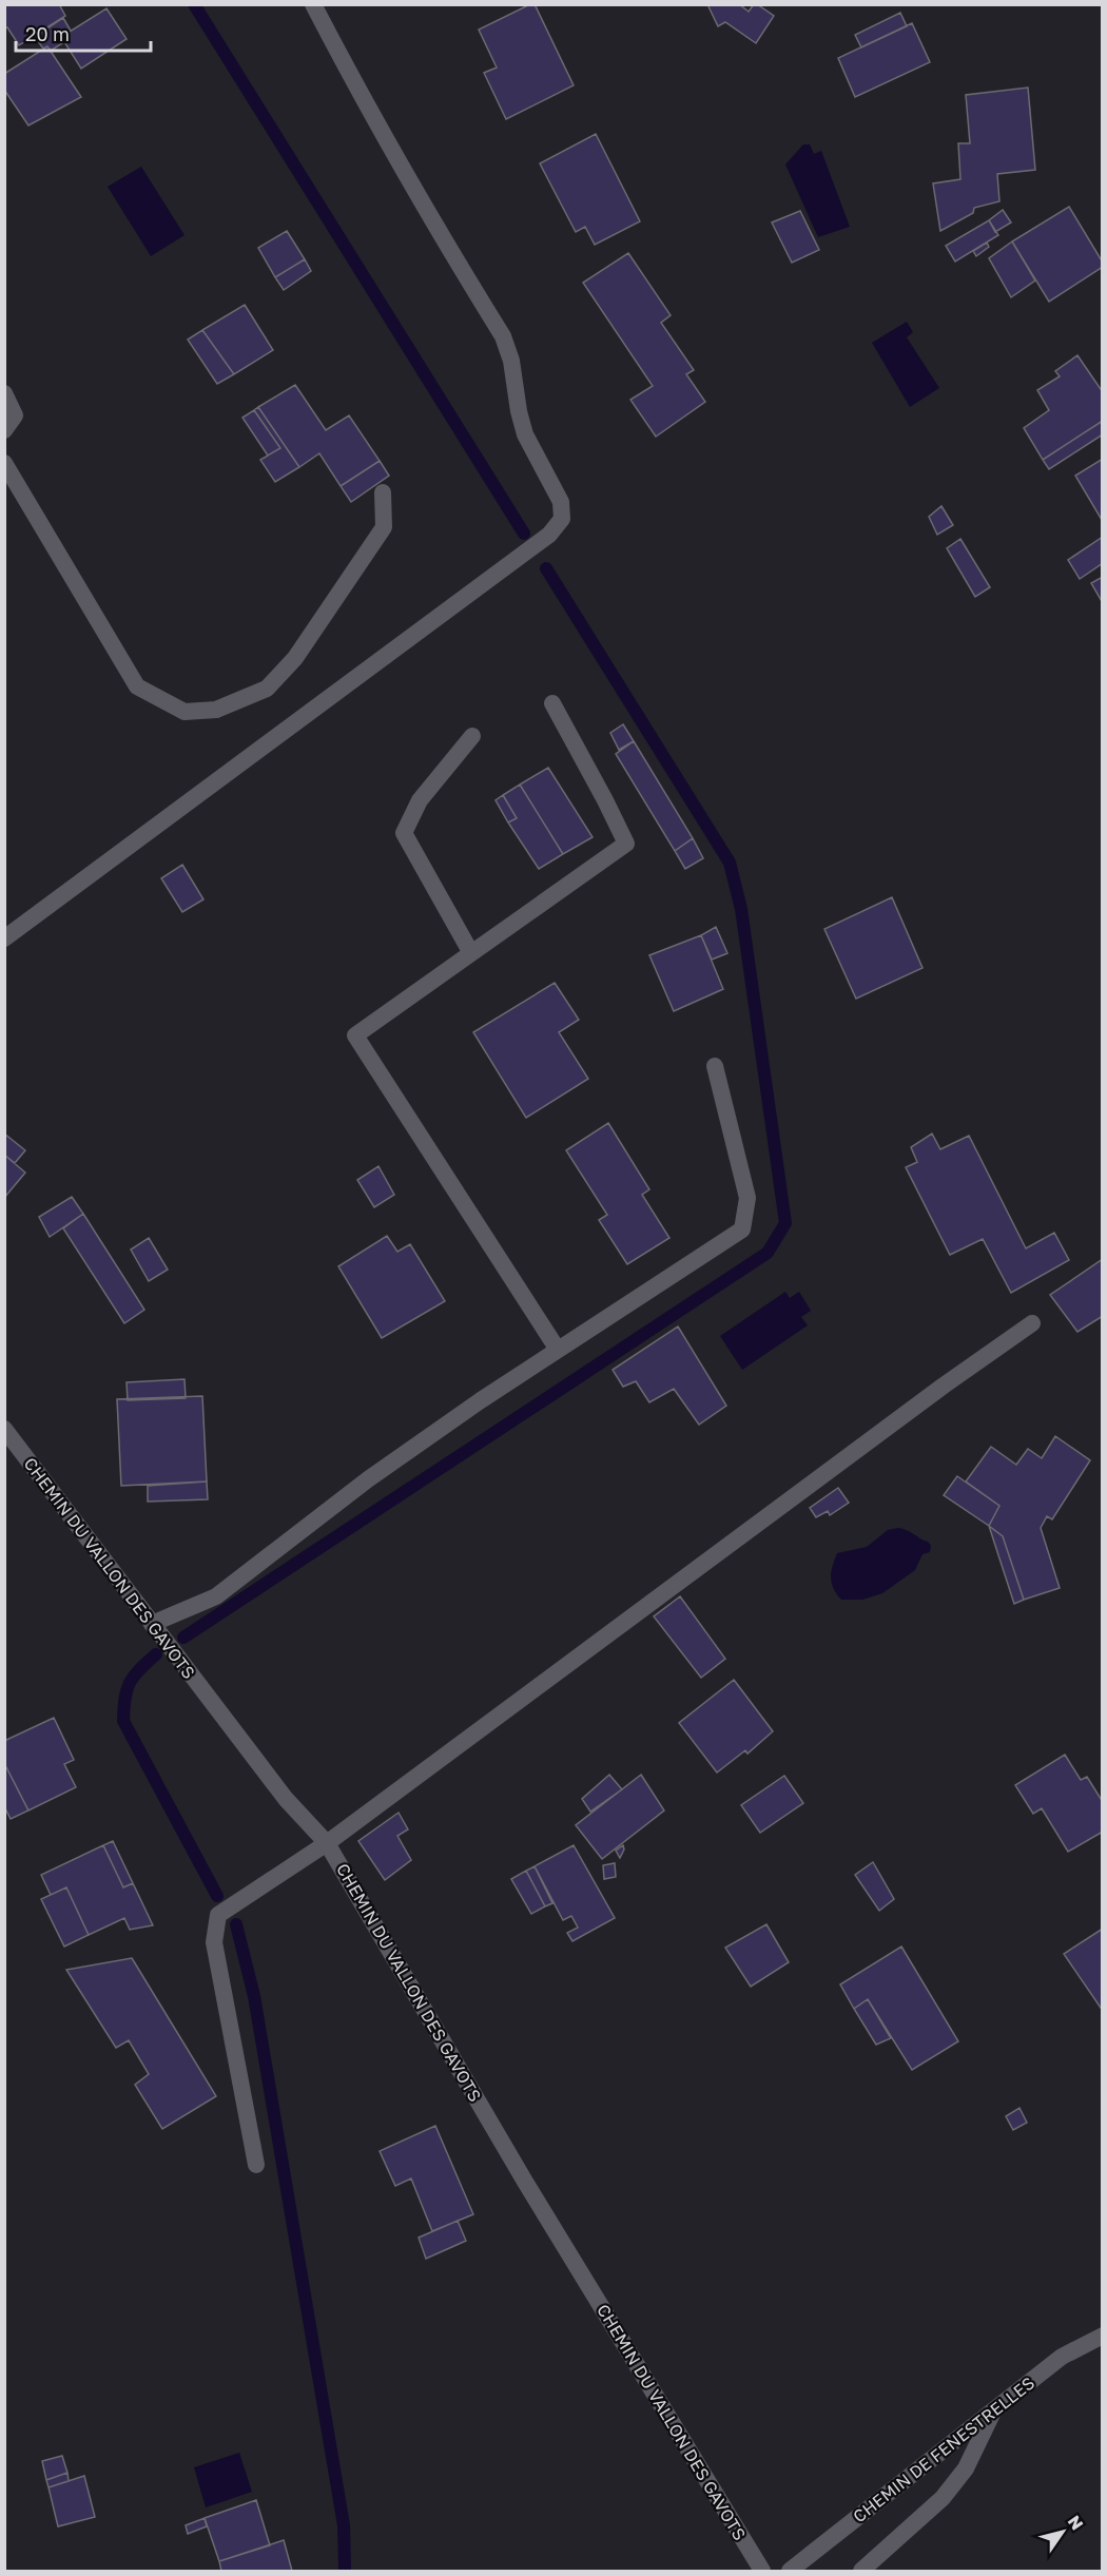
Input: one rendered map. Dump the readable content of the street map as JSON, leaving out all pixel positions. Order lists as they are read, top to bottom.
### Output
{
  "streets": {
    "street": ["CHEMIN DU VALLON DES GAVOTS", "CHEMIN DE FENESTRELLES"]
  },
  "scale_bar": "20 m",
  "north": "top right"
}
